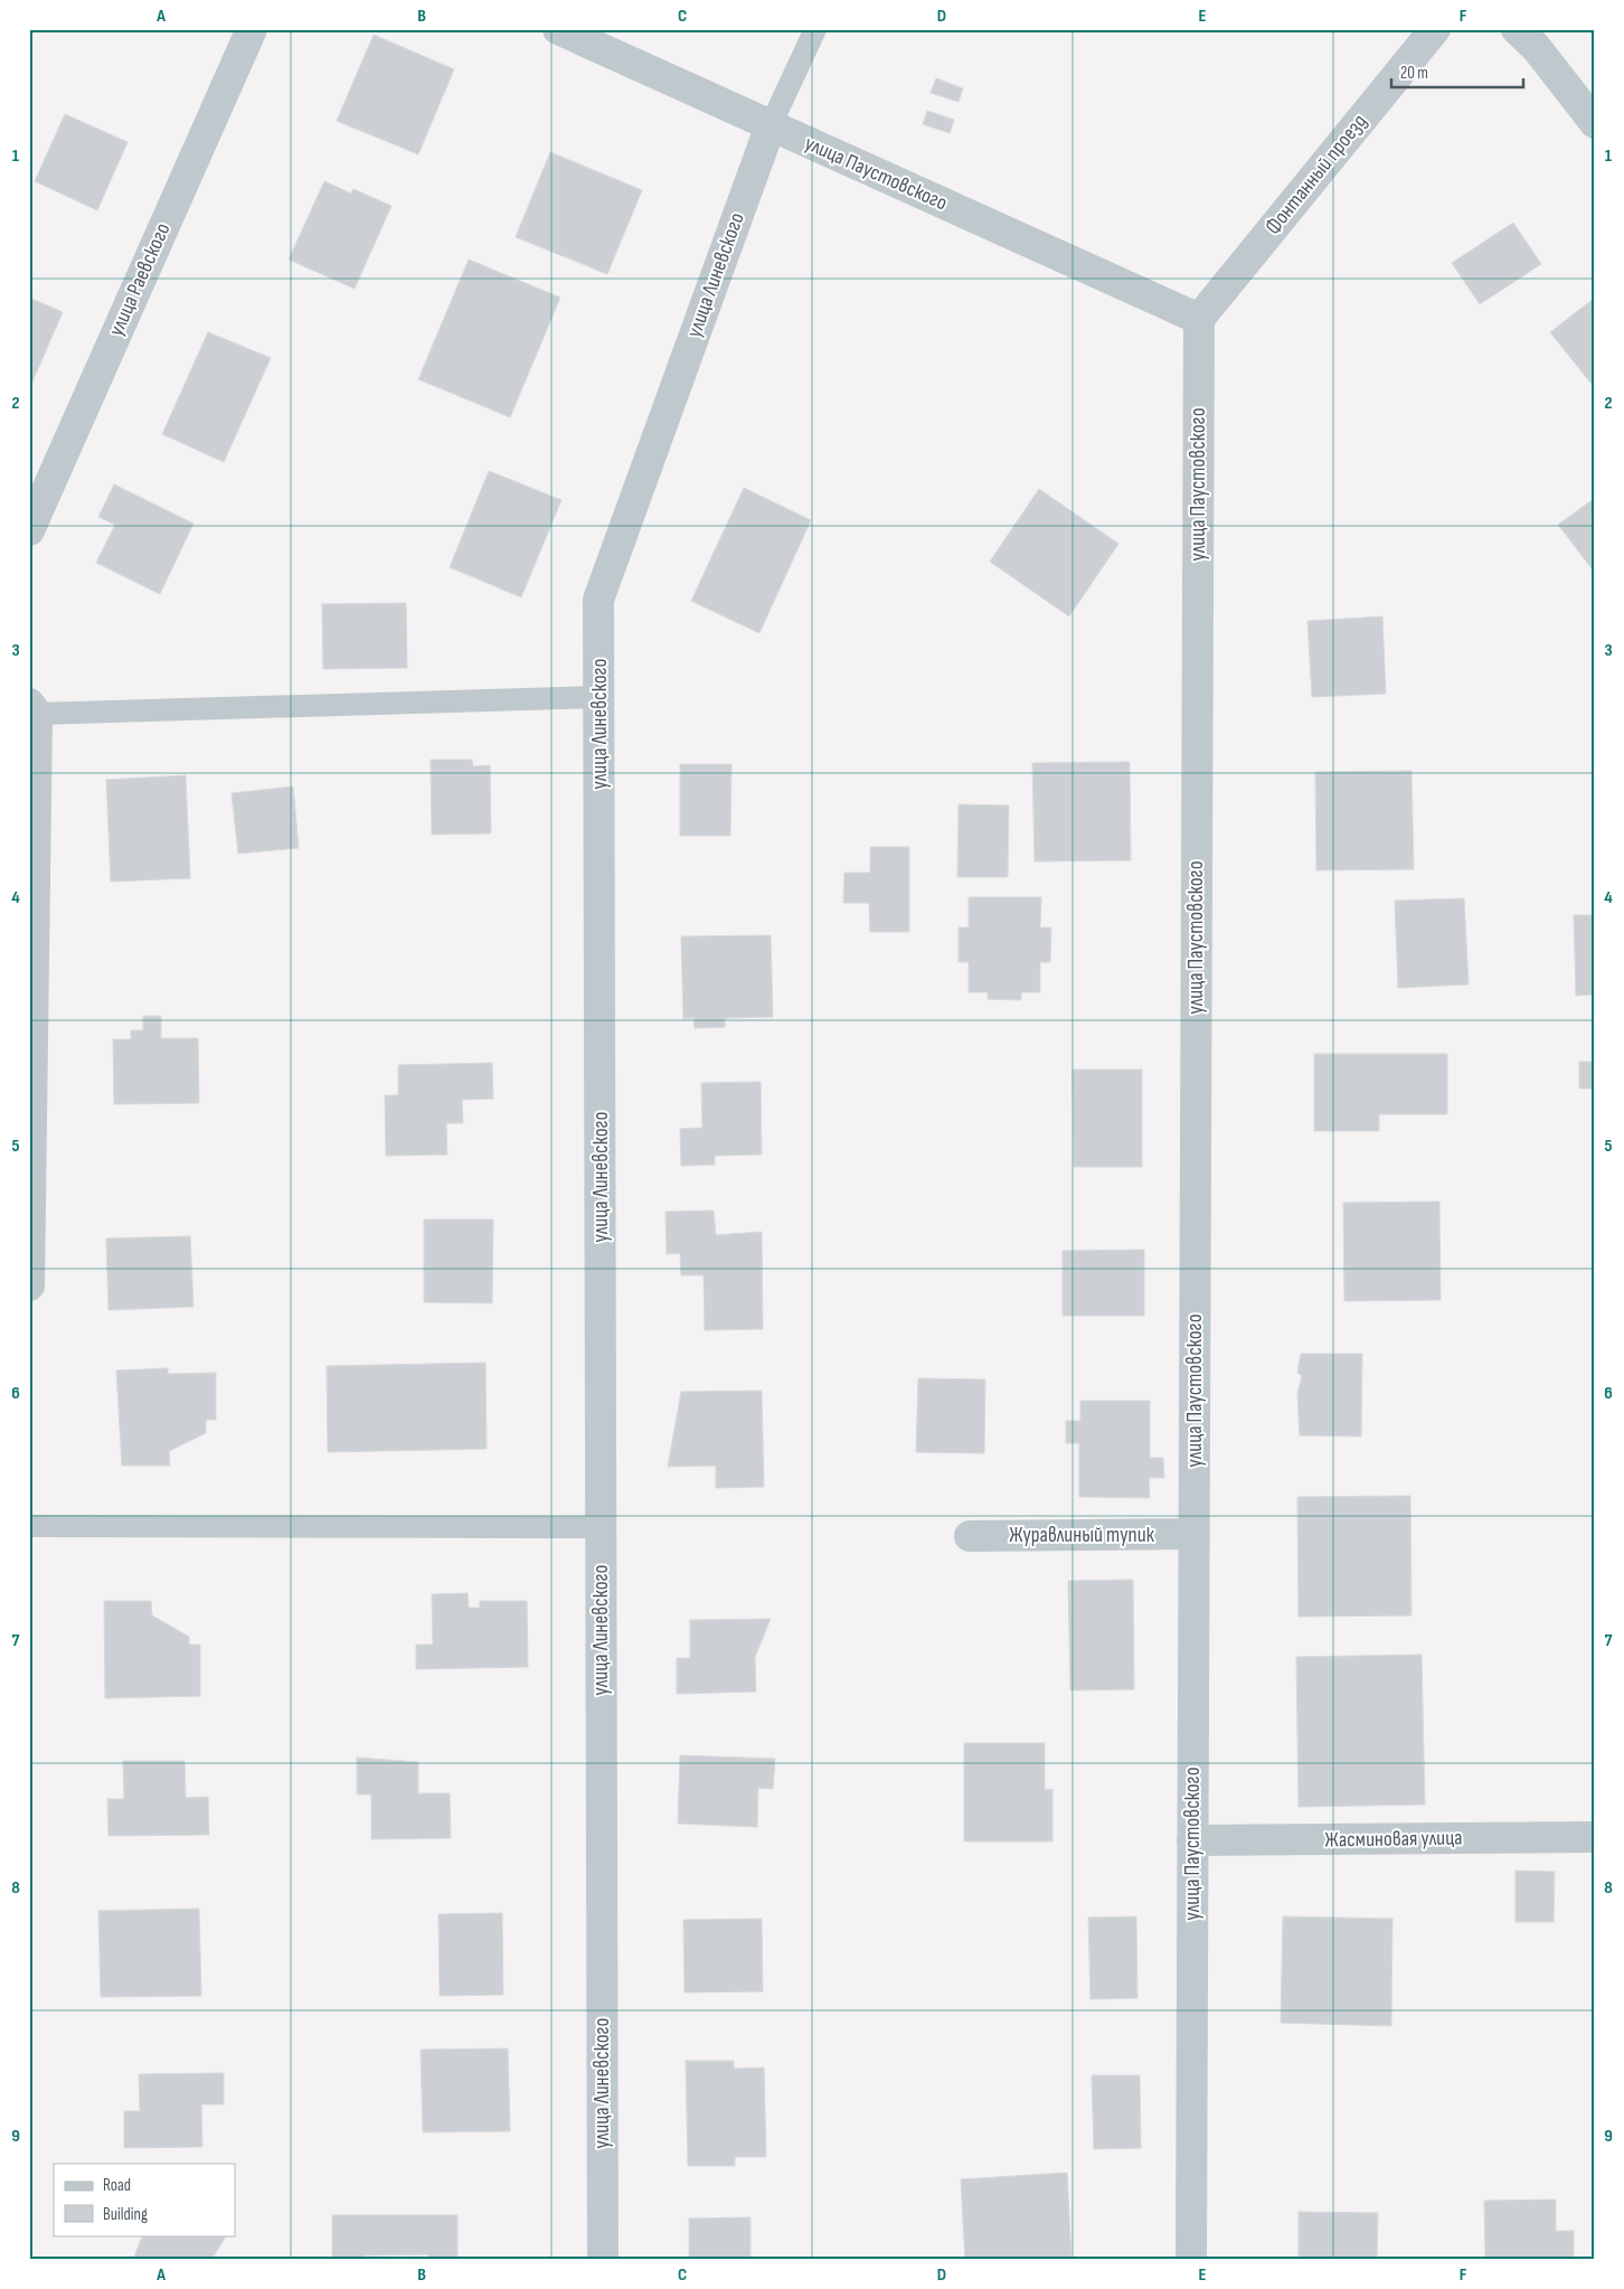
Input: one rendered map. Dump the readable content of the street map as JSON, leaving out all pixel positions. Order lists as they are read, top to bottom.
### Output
{
  "streets": {
    "street": [
      "улица Паустовского",
      "Фонтанный проезд",
      "улица Линевского",
      "улица Раевского",
      "Журавлиный тупик",
      "Жасминовая улица"
    ]
  },
  "crossings": [
    ["улица Паустовского", "Фонтанный проезд"],
    ["улица Паустовского", "улица Линевского"],
    ["улица Паустовского", "Журавлиный тупик"],
    ["улица Паустовского", "Жасминовая улица"]
  ],
  "legend": ["Road", "Building"],
  "scale_bar": "20 m",
  "grid": {
    "columns": [
      "A",
      "B",
      "C",
      "D",
      "E",
      "F"
    ],
    "rows": [
      "1",
      "2",
      "3",
      "4",
      "5",
      "6",
      "7",
      "8",
      "9"
    ]
  }
}
